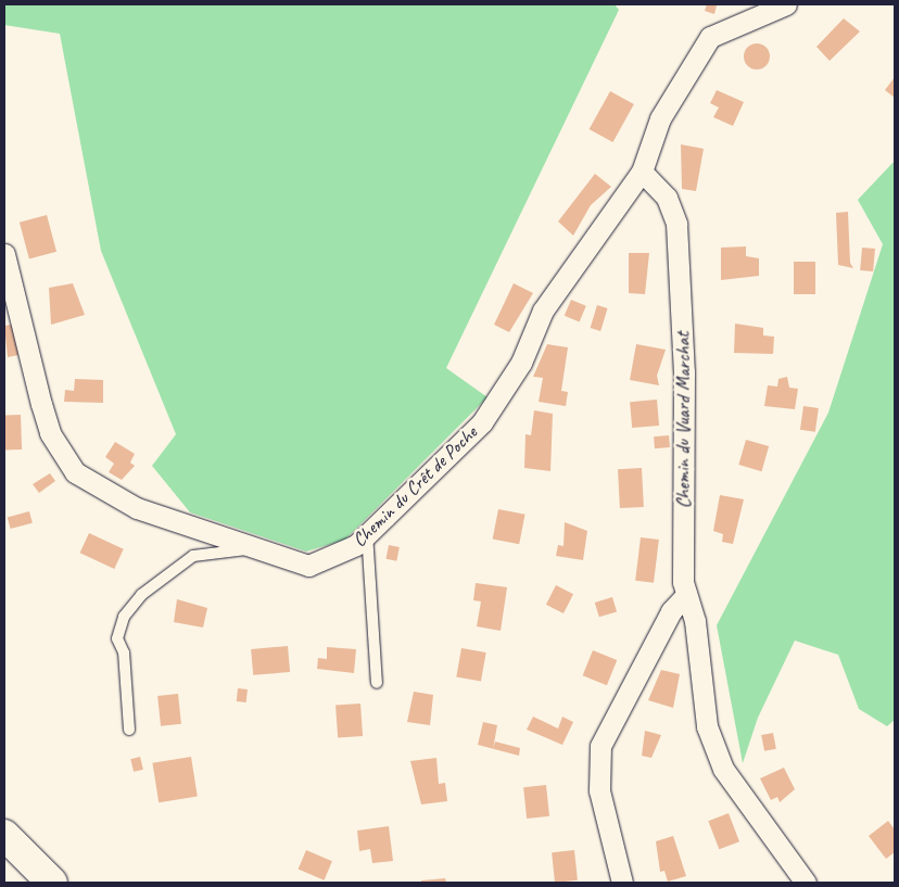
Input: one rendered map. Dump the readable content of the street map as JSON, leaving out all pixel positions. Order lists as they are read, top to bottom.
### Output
{
  "streets": {
    "street": ["Chemin du Vuard Marchat", "Chemin du Crêt de Poche"]
  },
  "crossings": [
    ["Chemin du Vuard Marchat", "Chemin du Crêt de Poche"]
  ]
}
